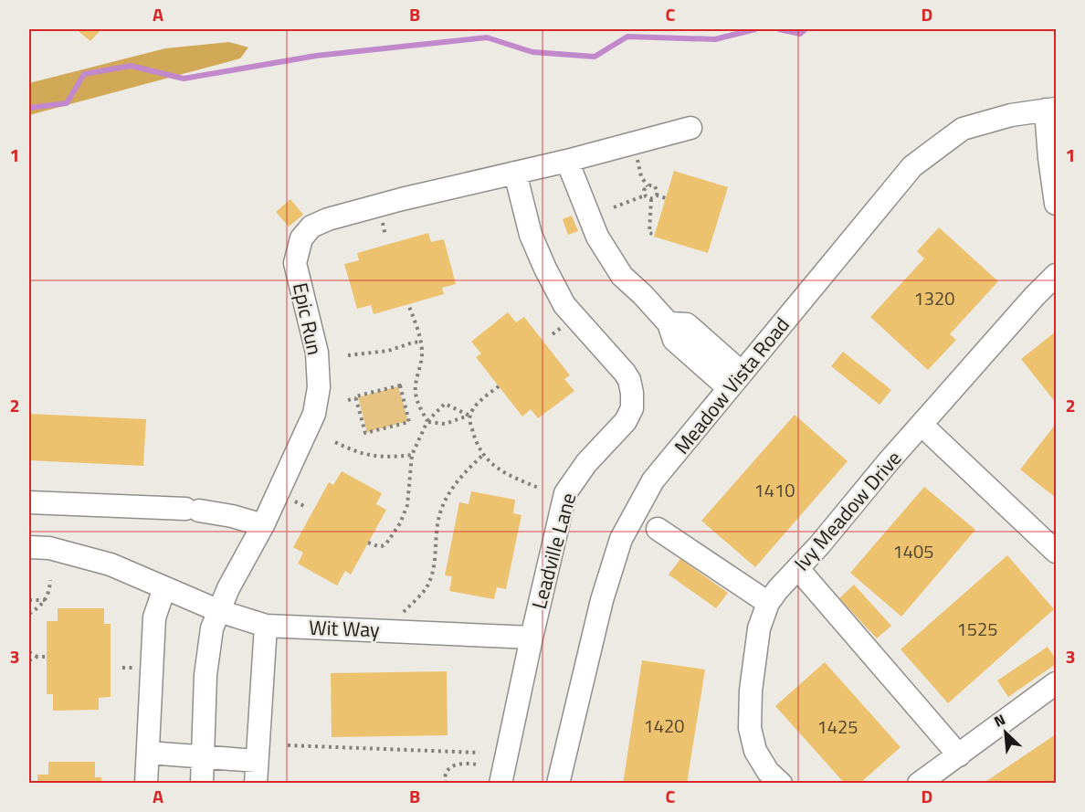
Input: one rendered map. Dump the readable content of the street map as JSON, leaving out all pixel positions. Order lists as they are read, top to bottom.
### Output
{
  "streets": {
    "street": [
      "Epic Run",
      "Meadow Vista Road",
      "Ivy Meadow Drive",
      "Leadville Lane",
      "Wit Way"
    ]
  },
  "crossings": [
    ["Epic Run", "Leadville Lane"],
    ["Epic Run", "Wit Way"],
    ["Leadville Lane", "Wit Way"]
  ],
  "house_numbers": [
    "1320",
    "1410",
    "1405",
    "1525",
    "1420",
    "1425"
  ],
  "north": "top left",
  "grid": {
    "columns": [
      "A",
      "B",
      "C",
      "D"
    ],
    "rows": ["1", "2", "3"]
  }
}
